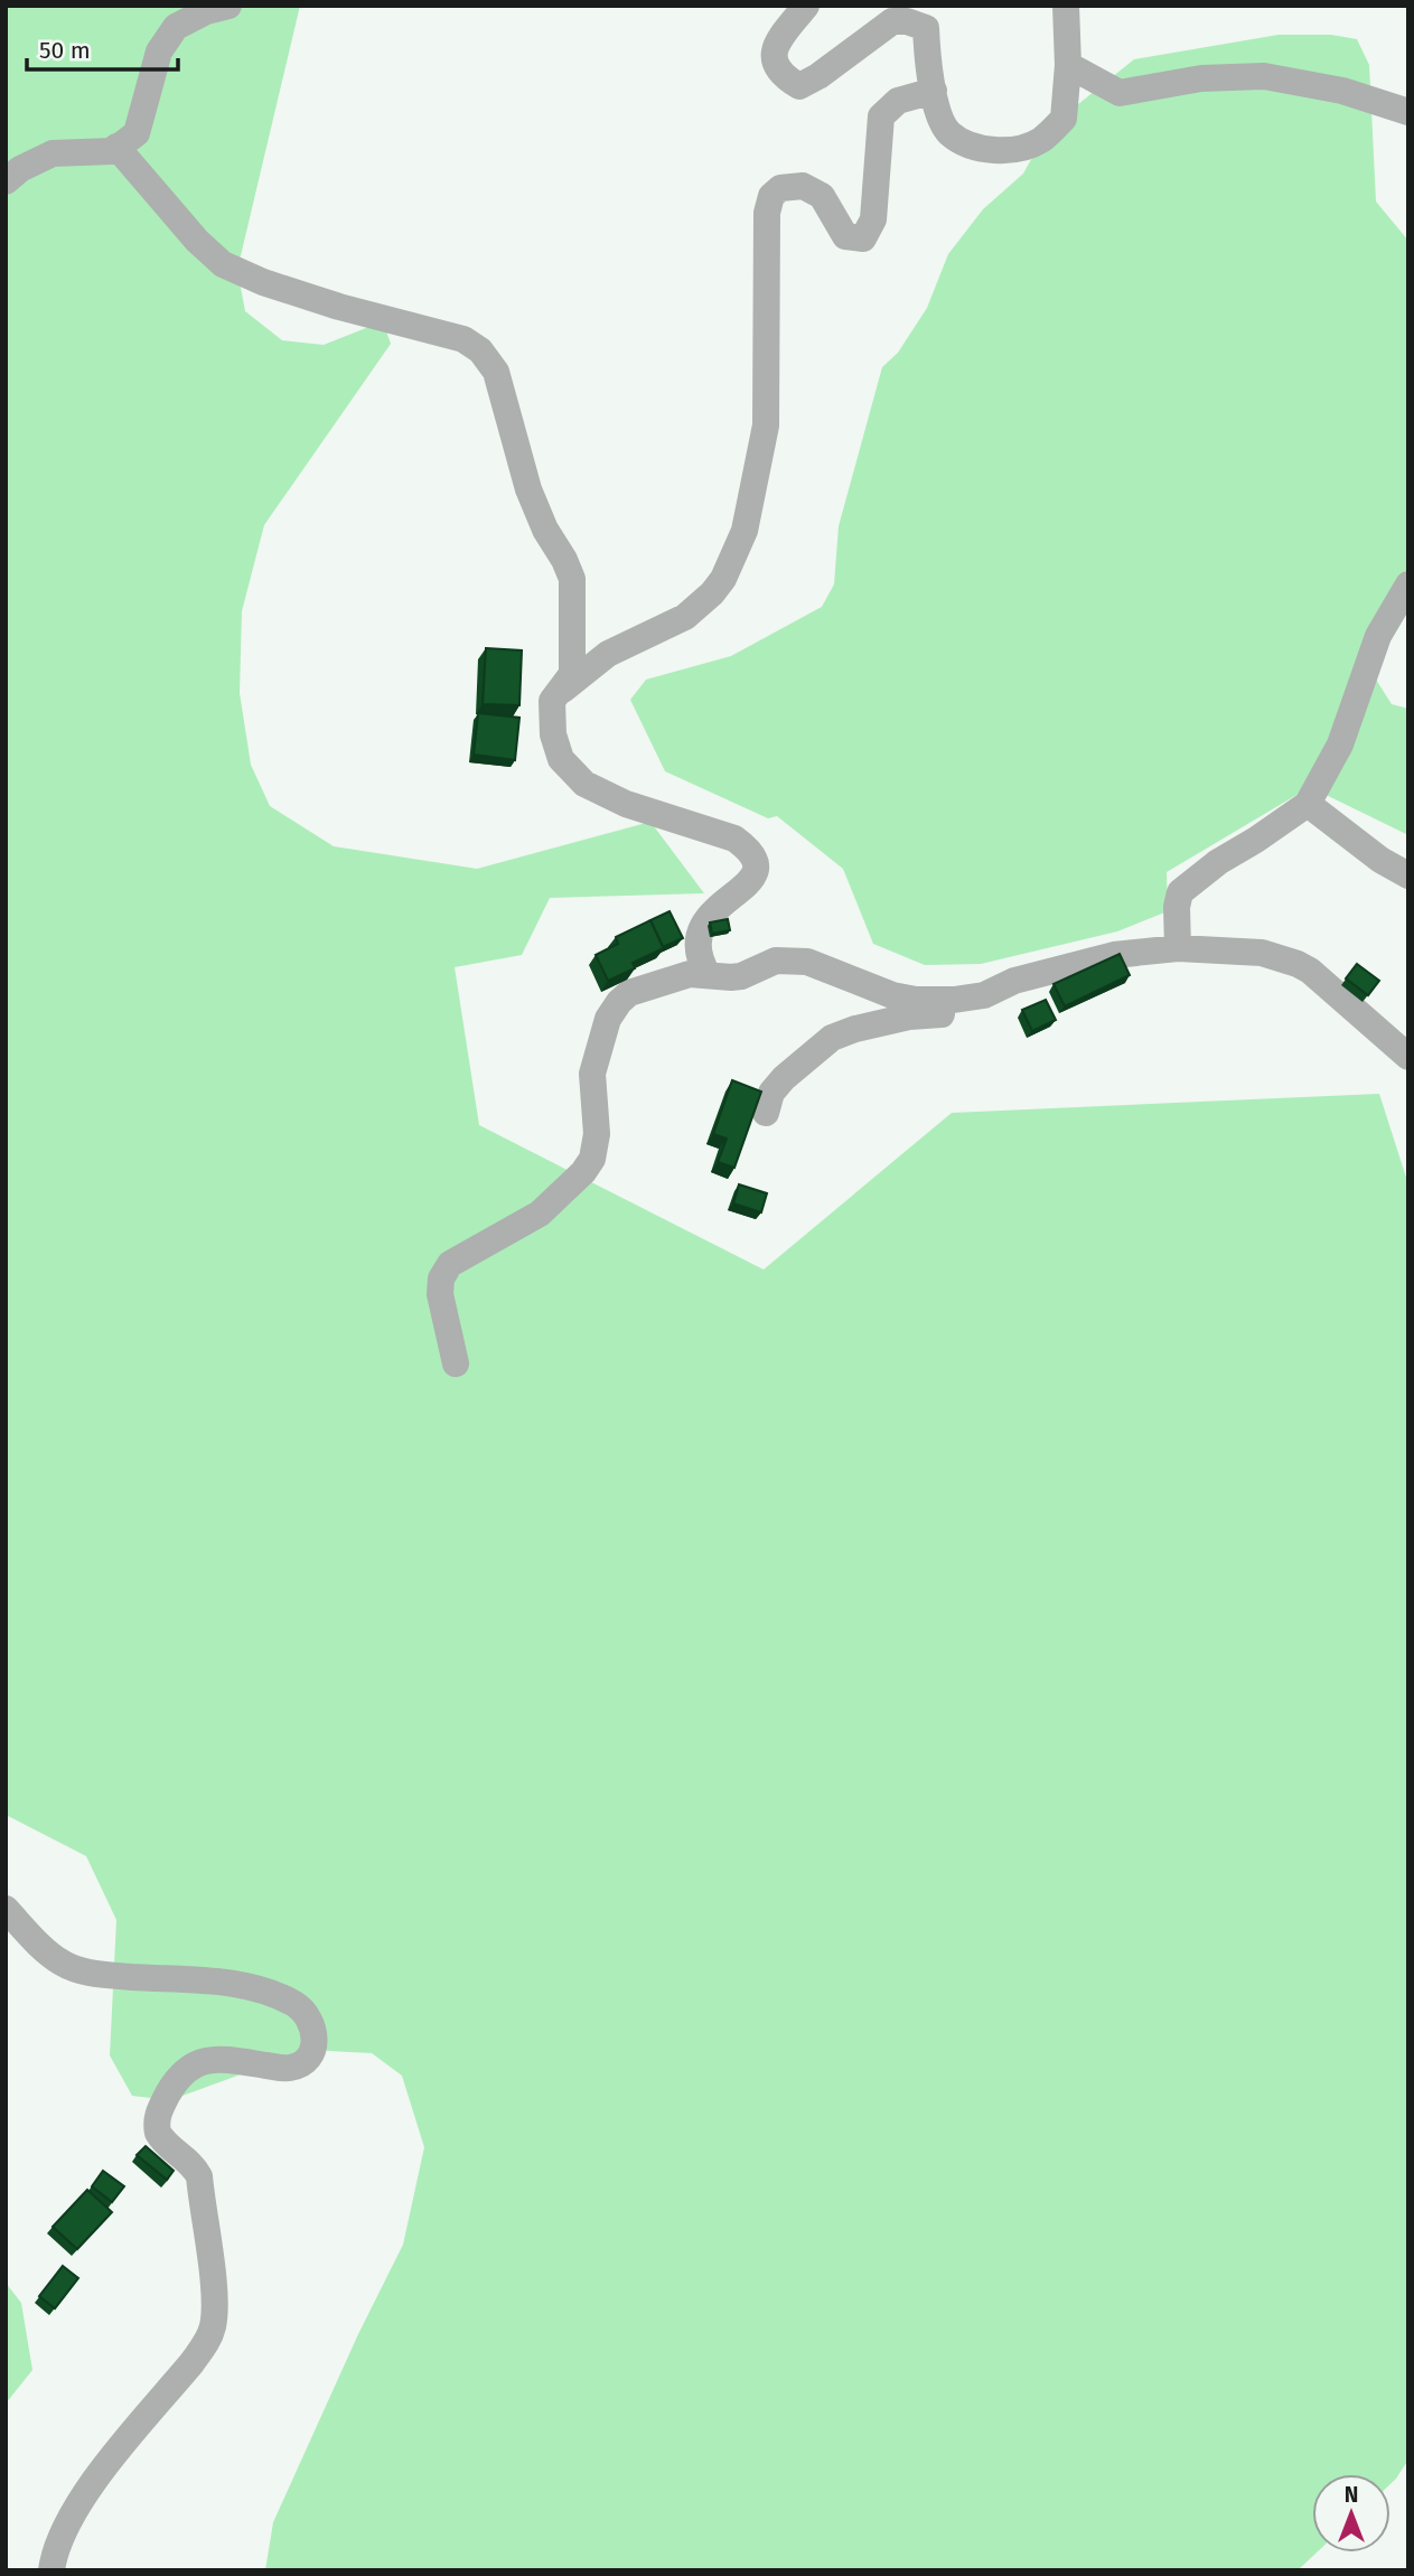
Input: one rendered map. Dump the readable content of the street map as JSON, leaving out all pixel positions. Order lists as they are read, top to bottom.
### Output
{
  "scale_bar": "50 m",
  "north": "top"
}
